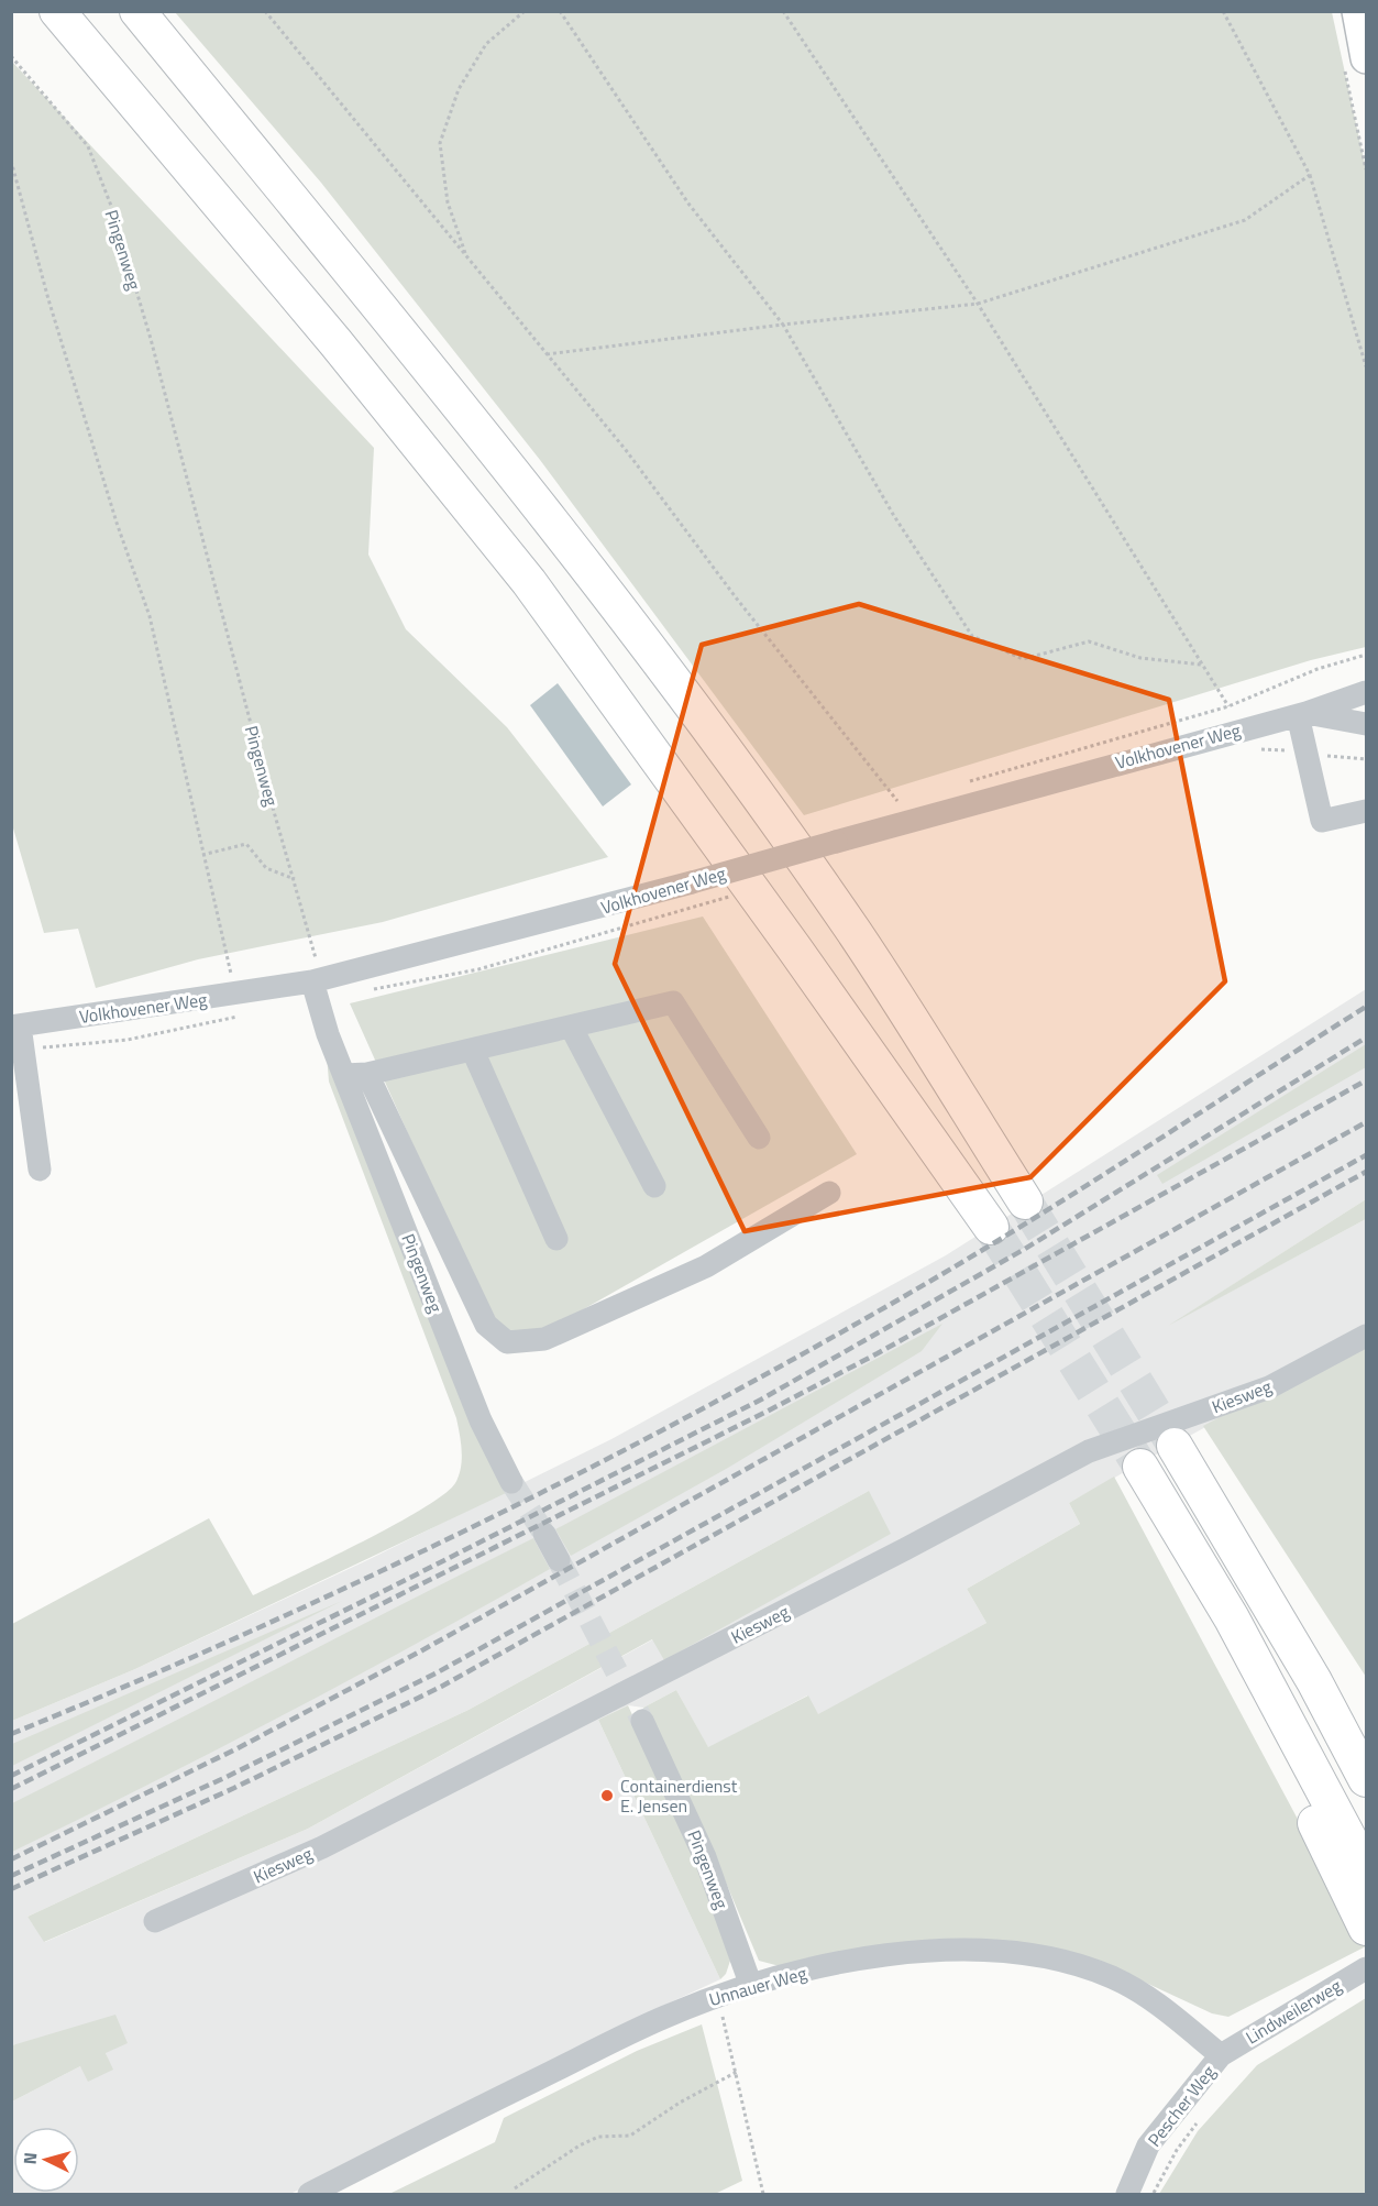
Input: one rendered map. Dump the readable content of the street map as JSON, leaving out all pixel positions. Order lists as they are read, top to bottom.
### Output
{
  "streets": {
    "street": [
      "Pingenweg",
      "Volkhovener Weg",
      "Kiesweg",
      "Unnauer Weg",
      "Lindweilerweg",
      "Pescher Weg"
    ]
  },
  "crossings": [
    ["Pingenweg", "Volkhovener Weg"],
    ["Pingenweg", "Unnauer Weg"],
    ["Unnauer Weg", "Lindweilerweg"],
    ["Unnauer Weg", "Pescher Weg"],
    ["Lindweilerweg", "Pescher Weg"]
  ],
  "places": ["Containerdienst E. Jensen"],
  "north": "left"
}
